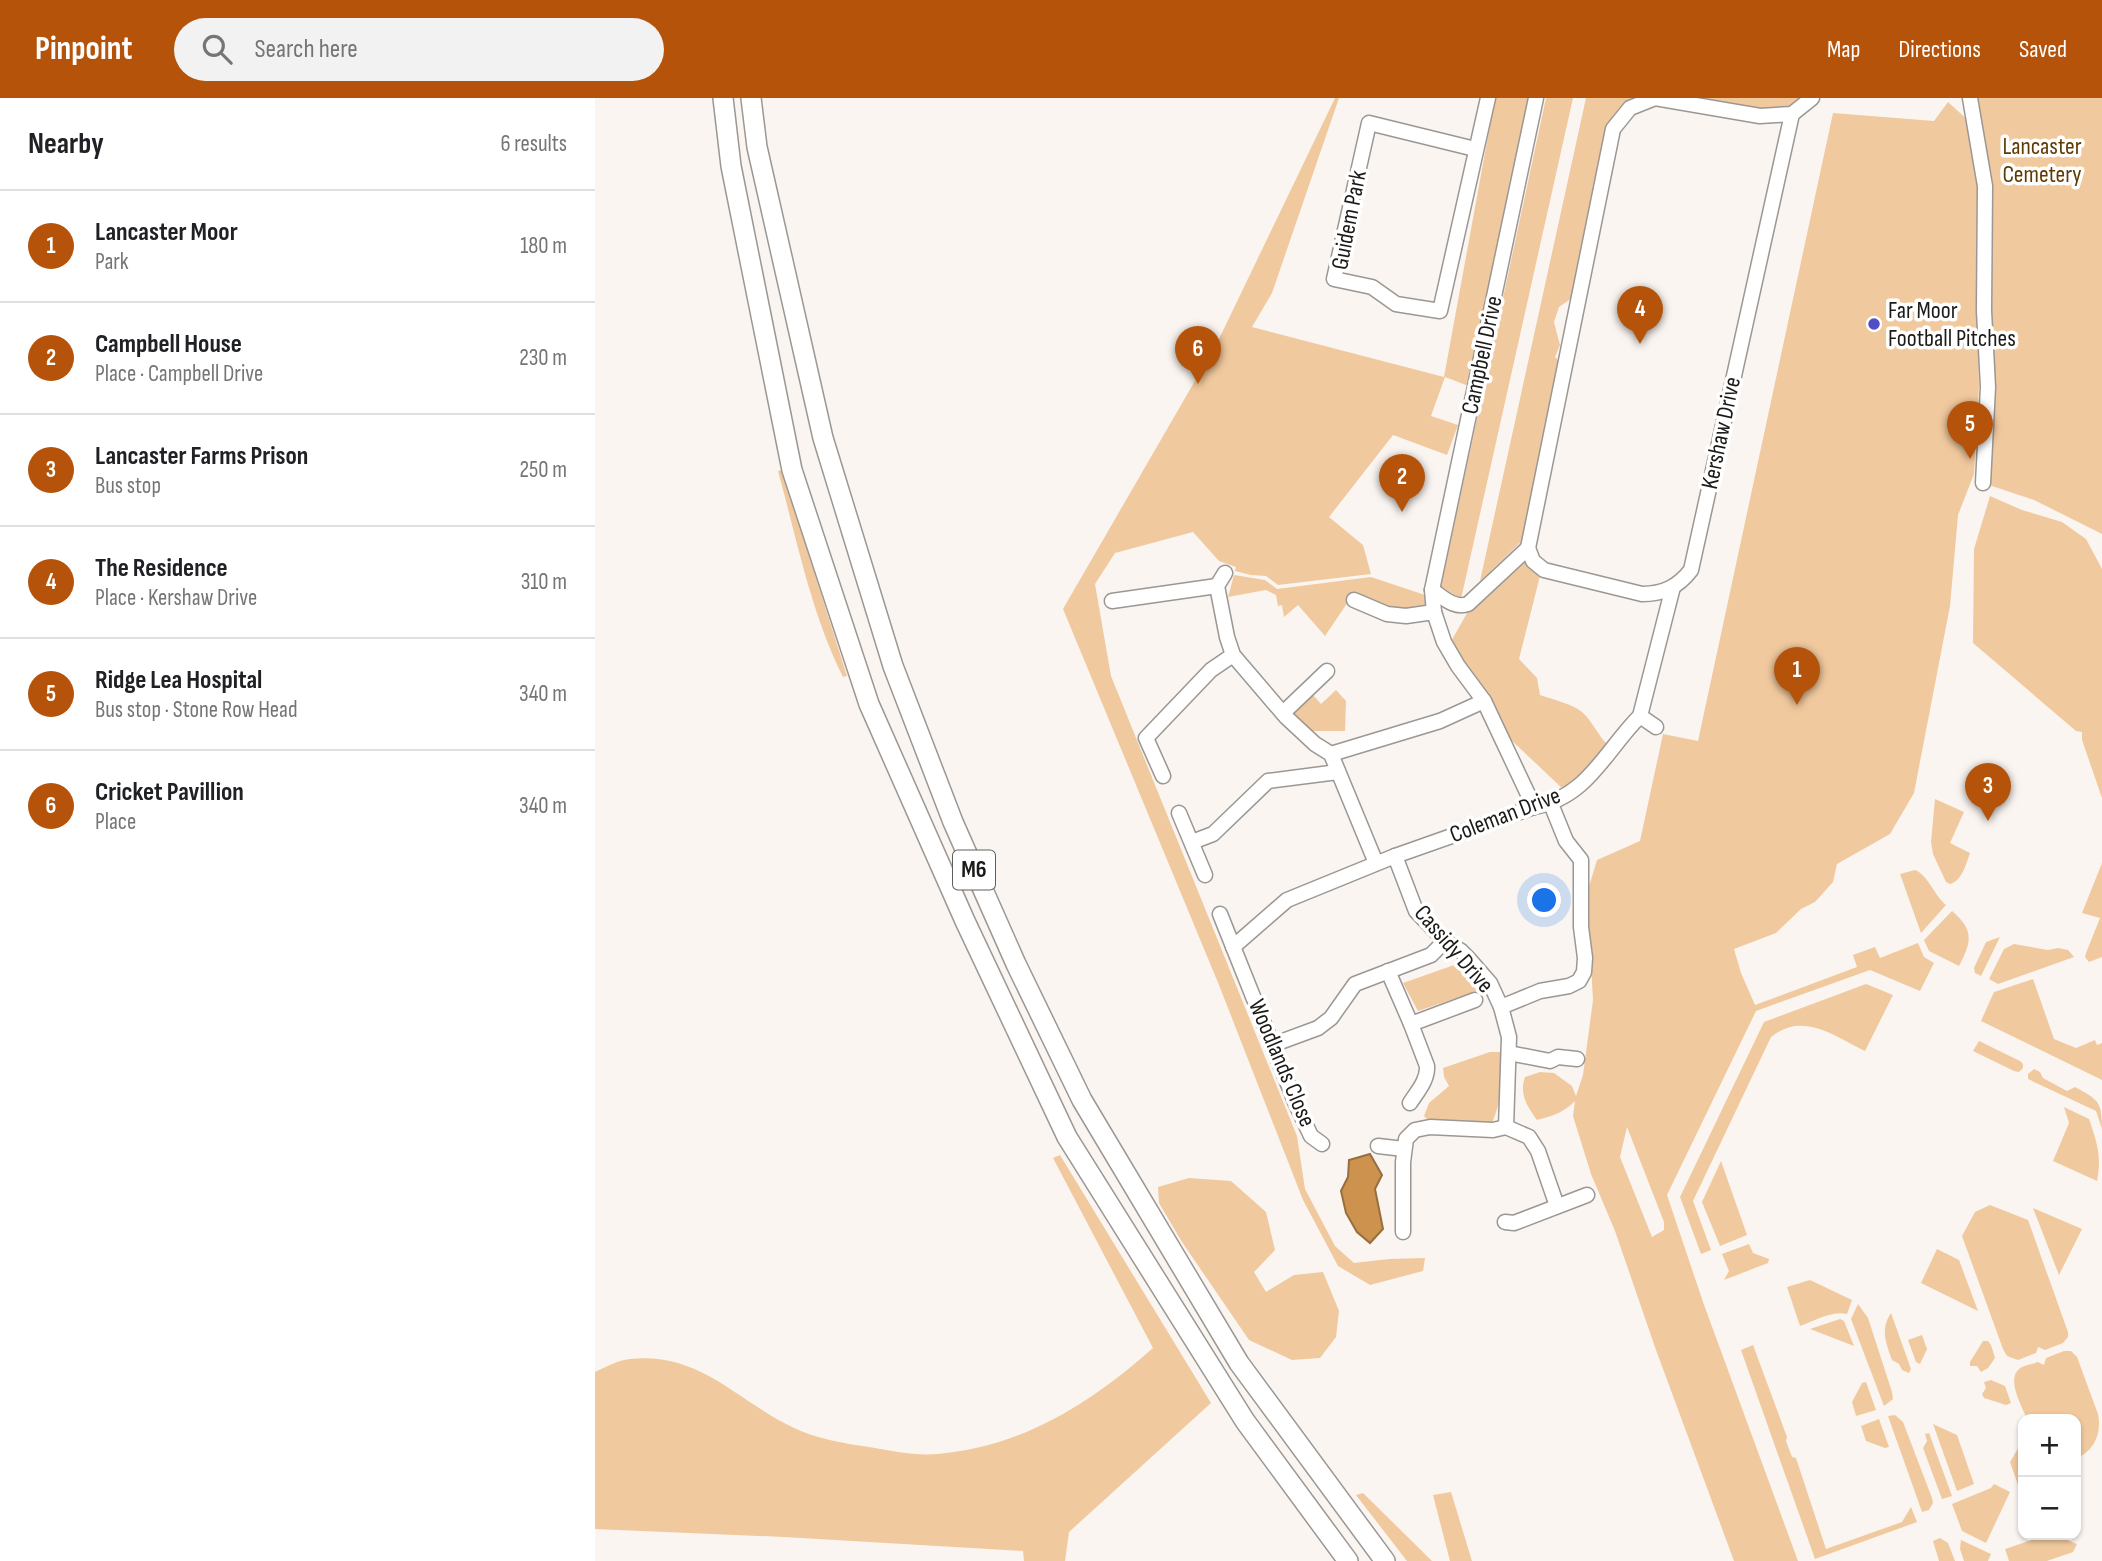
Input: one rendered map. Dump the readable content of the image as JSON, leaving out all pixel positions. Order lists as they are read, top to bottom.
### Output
{
  "streets": {
    "highway": ["M6"],
    "street": [
      "Guidem Park",
      "Campbell Drive",
      "Kershaw Drive",
      "Coleman Drive",
      "Cassidy Drive",
      "Woodlands Close"
    ]
  },
  "crossings": [
    ["Campbell Drive", "Coleman Drive"],
    ["Kershaw Drive", "Coleman Drive"],
    ["Coleman Drive", "Cassidy Drive"],
    ["Coleman Drive", "Woodlands Close"]
  ],
  "parks": ["Lancaster Cemetery"],
  "places": ["Far Moor Football Pitches"],
  "page": {
    "header": "Pinpoint",
    "search": "Search here",
    "nav": ["Map", "Directions", "Saved"],
    "heading": ["Nearby", "6 results"],
    "list": [
      {
        "mark": "1",
        "name": "Lancaster Moor",
        "note": "Park",
        "value": "180 m"
      },
      {
        "mark": "2",
        "name": "Campbell House",
        "note": "Place · Campbell Drive",
        "value": "230 m"
      },
      {
        "mark": "3",
        "name": "Lancaster Farms Prison",
        "note": "Bus stop",
        "value": "250 m"
      },
      {
        "mark": "4",
        "name": "The Residence",
        "note": "Place · Kershaw Drive",
        "value": "310 m"
      },
      {
        "mark": "5",
        "name": "Ridge Lea Hospital",
        "note": "Bus stop · Stone Row Head",
        "value": "340 m"
      },
      {
        "mark": "6",
        "name": "Cricket Pavillion",
        "note": "Place",
        "value": "340 m"
      }
    ],
    "pins": [
      "4",
      "6",
      "5",
      "2",
      "1",
      "3"
    ],
    "map_buttons": ["+", "−"]
  }
}
